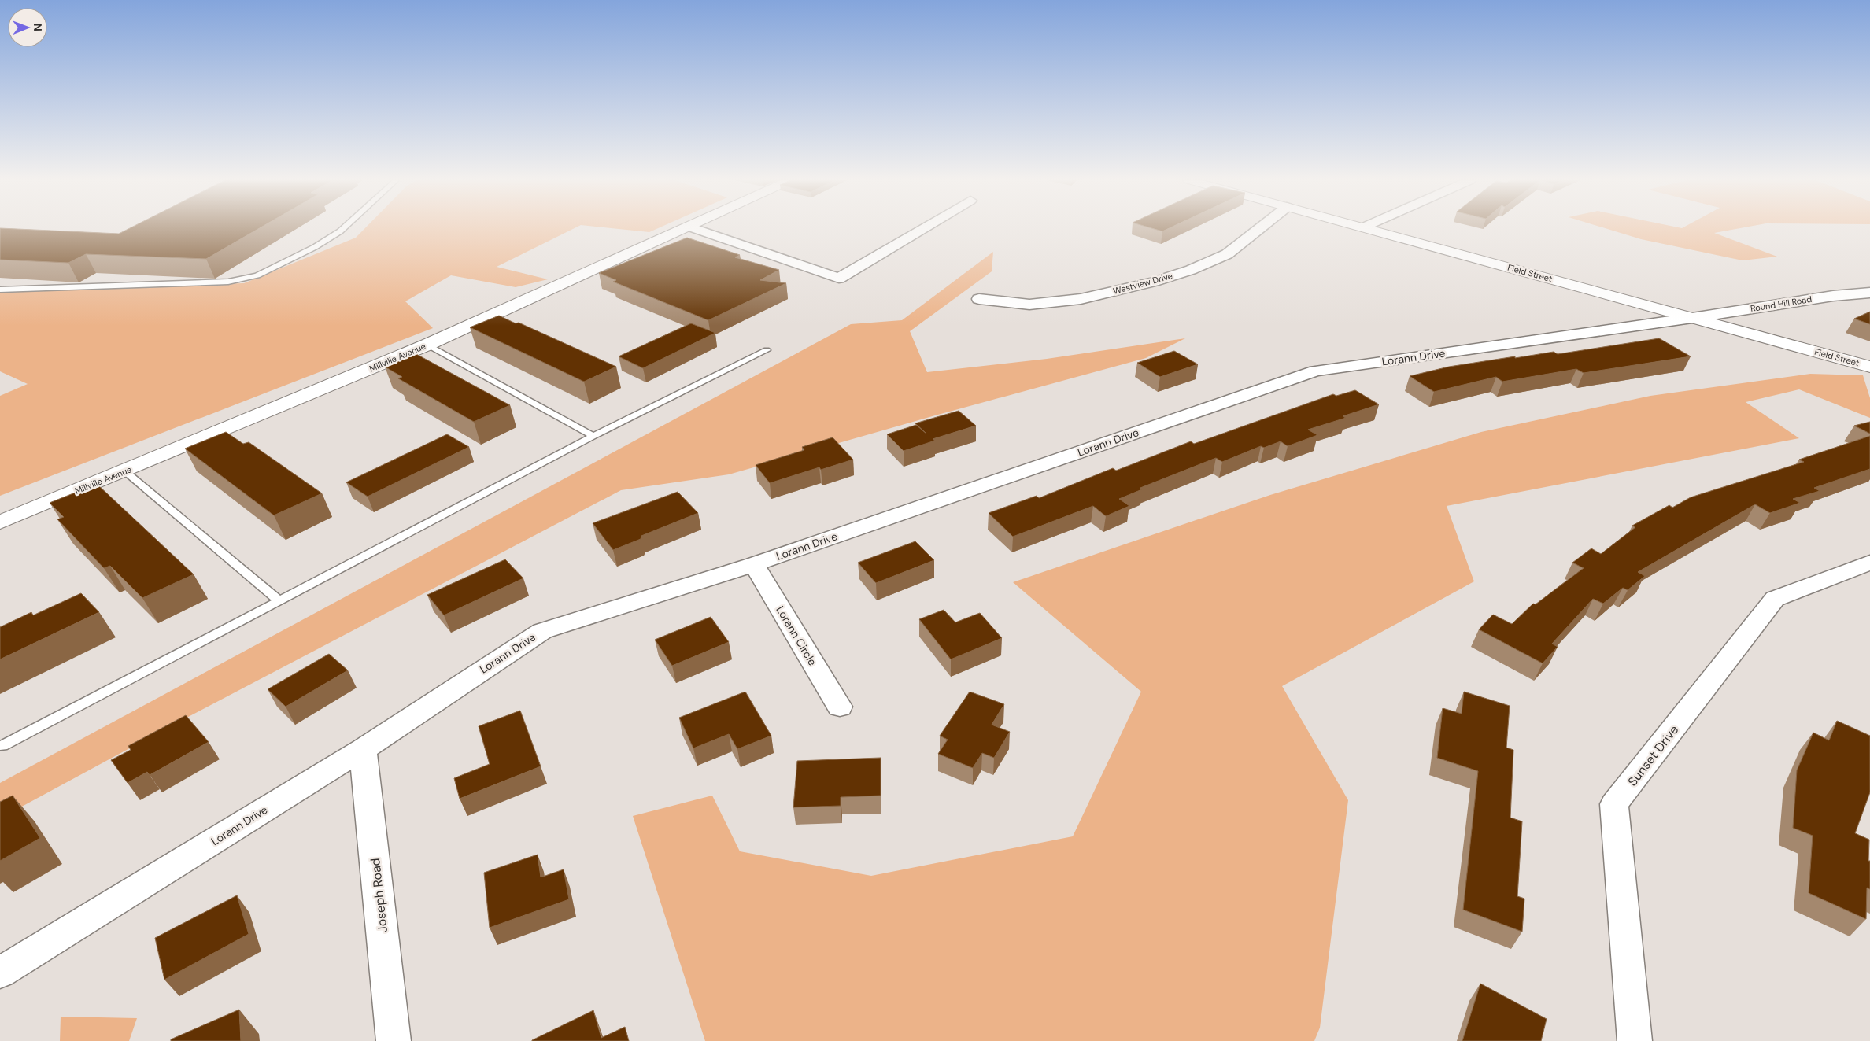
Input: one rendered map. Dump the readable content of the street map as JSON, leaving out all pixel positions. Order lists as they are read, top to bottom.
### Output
{
  "streets": {
    "street": [
      "Field Street",
      "Westview Drive",
      "Round Hill Road",
      "Millville Avenue",
      "Lorann Drive",
      "Lorann Circle",
      "Sunset Drive",
      "Joseph Road"
    ]
  },
  "crossings": [
    ["Field Street", "Round Hill Road"],
    ["Field Street", "Lorann Drive"],
    ["Round Hill Road", "Lorann Drive"],
    ["Lorann Drive", "Lorann Circle"],
    ["Lorann Drive", "Joseph Road"]
  ],
  "north": "right"
}
